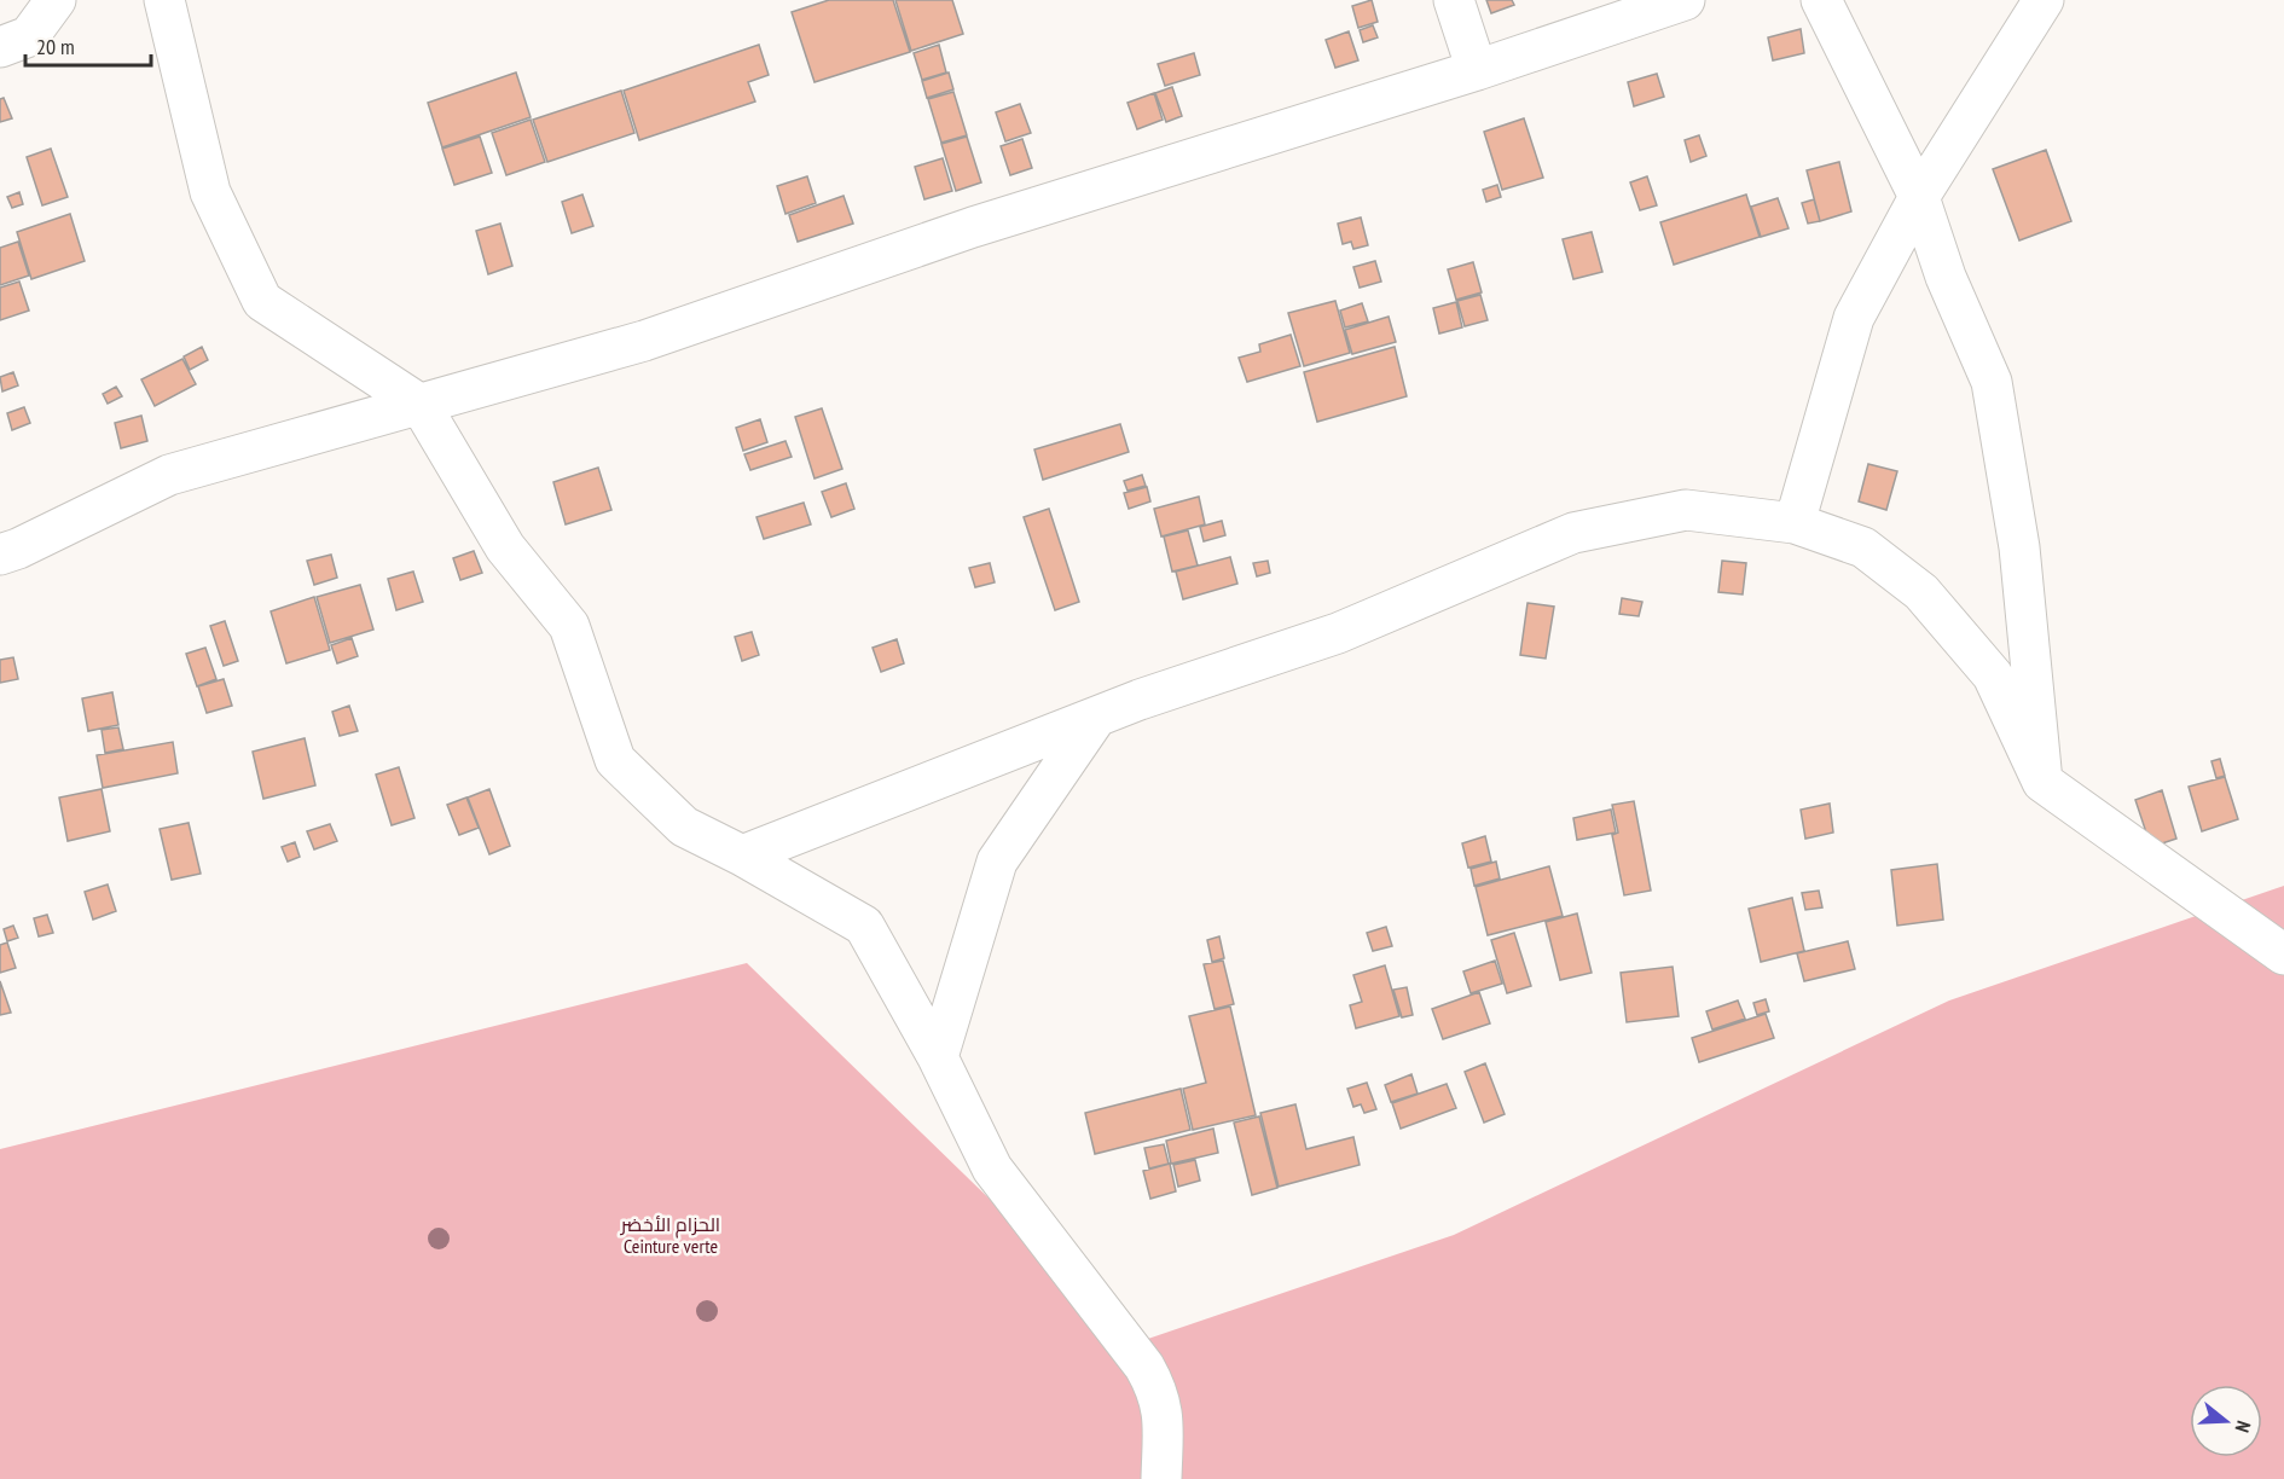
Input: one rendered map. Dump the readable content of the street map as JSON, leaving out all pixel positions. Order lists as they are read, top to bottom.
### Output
{
  "parks": ["الحزام الأخضر Ceinture verte"],
  "scale_bar": "20 m",
  "north": "right"
}
